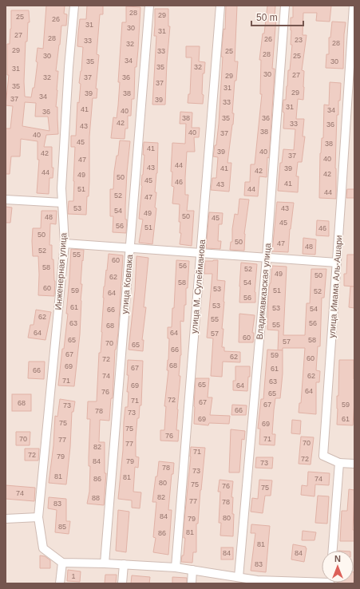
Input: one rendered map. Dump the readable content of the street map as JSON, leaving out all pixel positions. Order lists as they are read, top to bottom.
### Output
{
  "streets": {
    "street": [
      "Инженерная улица",
      "улица Ковпака",
      "улица М. Сулейманова",
      "улица Имама Аль-Ашари",
      "Владикавказская улица"
    ]
  },
  "house_numbers": [
    "28",
    "29",
    "25",
    "26",
    "31",
    "30",
    "31",
    "27",
    "28",
    "26",
    "23",
    "33",
    "28",
    "32",
    "29",
    "33",
    "25",
    "28",
    "30",
    "25",
    "34",
    "35",
    "30",
    "35",
    "32",
    "31",
    "30",
    "27",
    "29",
    "32",
    "37",
    "36",
    "37",
    "35",
    "31",
    "29",
    "39",
    "38",
    "34",
    "37",
    "39",
    "33",
    "31",
    "41",
    "34",
    "40",
    "36",
    "38",
    "35",
    "36",
    "42",
    "33",
    "36",
    "43",
    "38",
    "40",
    "37",
    "40",
    "45",
    "38",
    "41",
    "39",
    "40",
    "42",
    "37",
    "40",
    "47",
    "44",
    "43",
    "41",
    "39",
    "42",
    "44",
    "42",
    "49",
    "50",
    "45",
    "46",
    "41",
    "43",
    "51",
    "44",
    "44",
    "52",
    "47",
    "53",
    "43",
    "54",
    "49",
    "50",
    "48",
    "45",
    "45",
    "56",
    "51",
    "46",
    "50",
    "50",
    "47",
    "48",
    "52",
    "55",
    "60",
    "56",
    "58",
    "52",
    "49",
    "50",
    "62",
    "58",
    "54",
    "60",
    "53",
    "59",
    "51",
    "52",
    "64",
    "56",
    "53",
    "61",
    "53",
    "54",
    "66",
    "62",
    "55",
    "63",
    "56",
    "55",
    "68",
    "64",
    "64",
    "57",
    "60",
    "65",
    "58",
    "57",
    "70",
    "65",
    "66",
    "67",
    "59",
    "62",
    "60",
    "72",
    "68",
    "69",
    "67",
    "61",
    "66",
    "74",
    "62",
    "71",
    "63",
    "65",
    "69",
    "64",
    "64",
    "76",
    "65",
    "72",
    "71",
    "67",
    "68",
    "67",
    "59",
    "73",
    "66",
    "78",
    "73",
    "69",
    "61",
    "75",
    "69",
    "75",
    "76",
    "70",
    "71",
    "77",
    "70",
    "77",
    "82",
    "71",
    "72",
    "79",
    "72",
    "84",
    "79",
    "73",
    "78",
    "73",
    "81",
    "81",
    "86",
    "74",
    "80",
    "75",
    "76",
    "75",
    "74",
    "82",
    "88",
    "77",
    "78",
    "83",
    "84",
    "80",
    "79",
    "85",
    "81",
    "86",
    "81",
    "84",
    "84",
    "83",
    "1"
  ],
  "scale_bar": "50 m",
  "north": "top"
}
